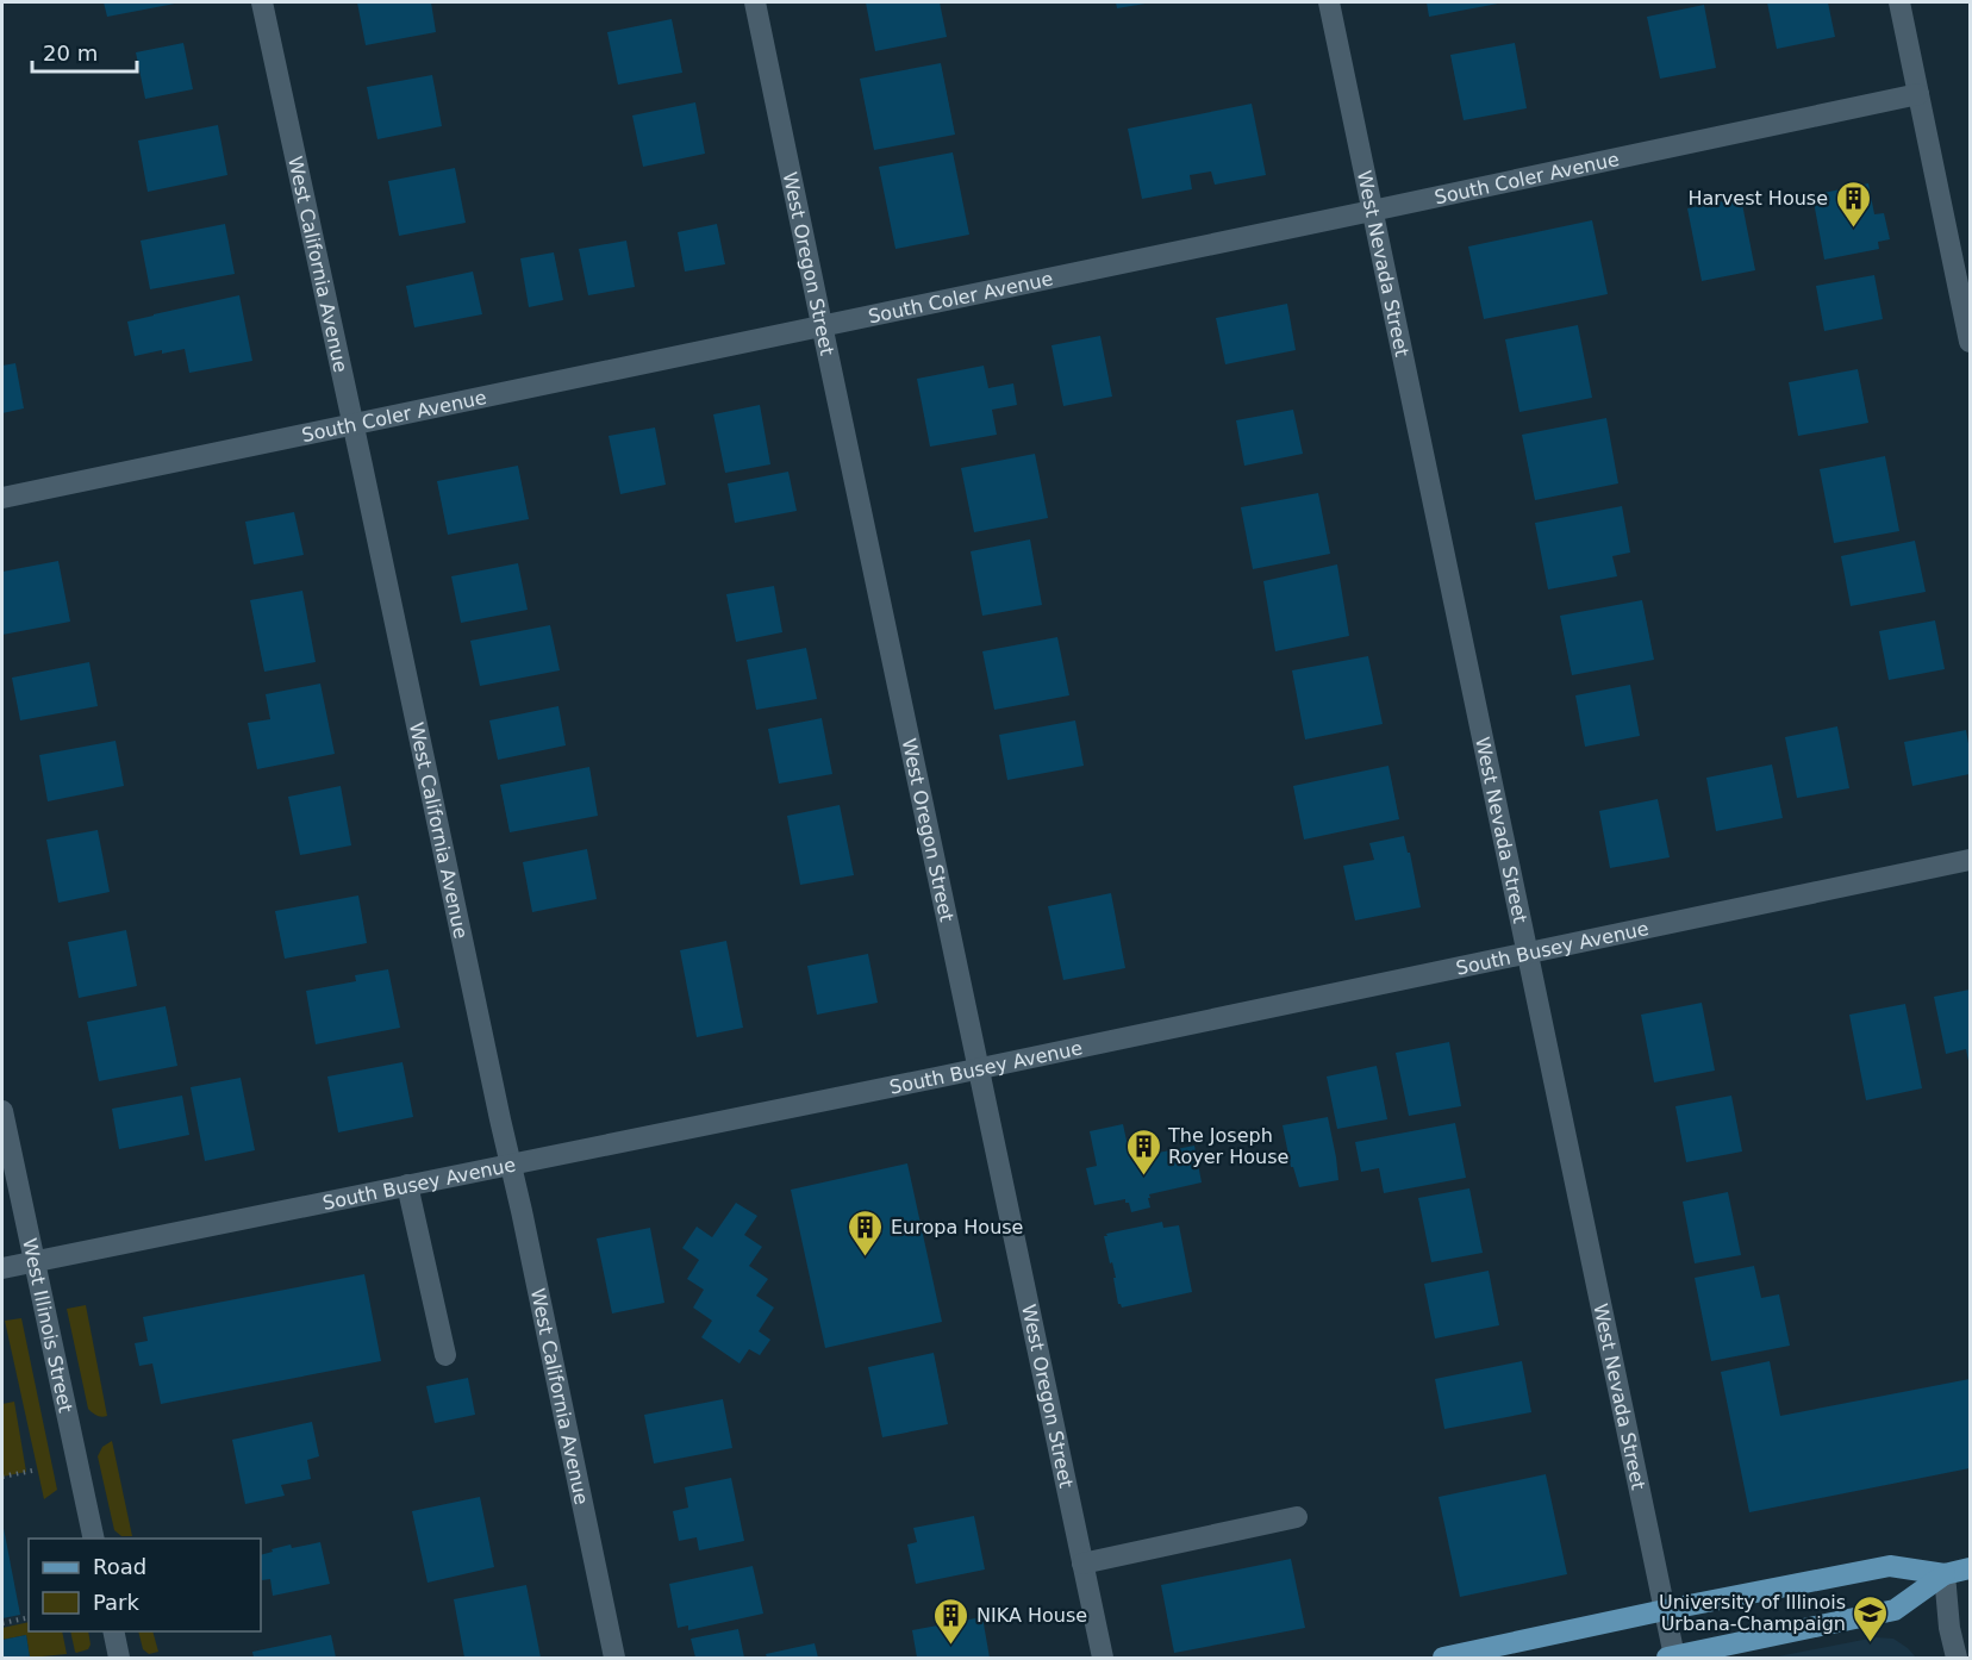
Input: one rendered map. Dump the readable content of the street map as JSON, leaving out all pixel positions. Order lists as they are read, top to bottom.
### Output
{
  "streets": {
    "street": [
      "South Coler Avenue",
      "West California Avenue",
      "West Oregon Street",
      "West Nevada Street",
      "South Busey Avenue",
      "West Illinois Street"
    ]
  },
  "crossings": [
    ["South Coler Avenue", "West California Avenue"],
    ["South Coler Avenue", "West Oregon Street"],
    ["South Coler Avenue", "West Nevada Street"],
    ["West California Avenue", "South Busey Avenue"],
    ["West Oregon Street", "South Busey Avenue"],
    ["West Nevada Street", "South Busey Avenue"],
    ["South Busey Avenue", "West Illinois Street"]
  ],
  "places": {
    "building": [
      "Harvest House",
      "The Joseph Royer House",
      "Europa House",
      "NIKA House"
    ],
    "school or university": ["University of Illinois Urbana-Champaign"]
  },
  "legend": ["Road", "Park"],
  "scale_bar": "20 m"
}
